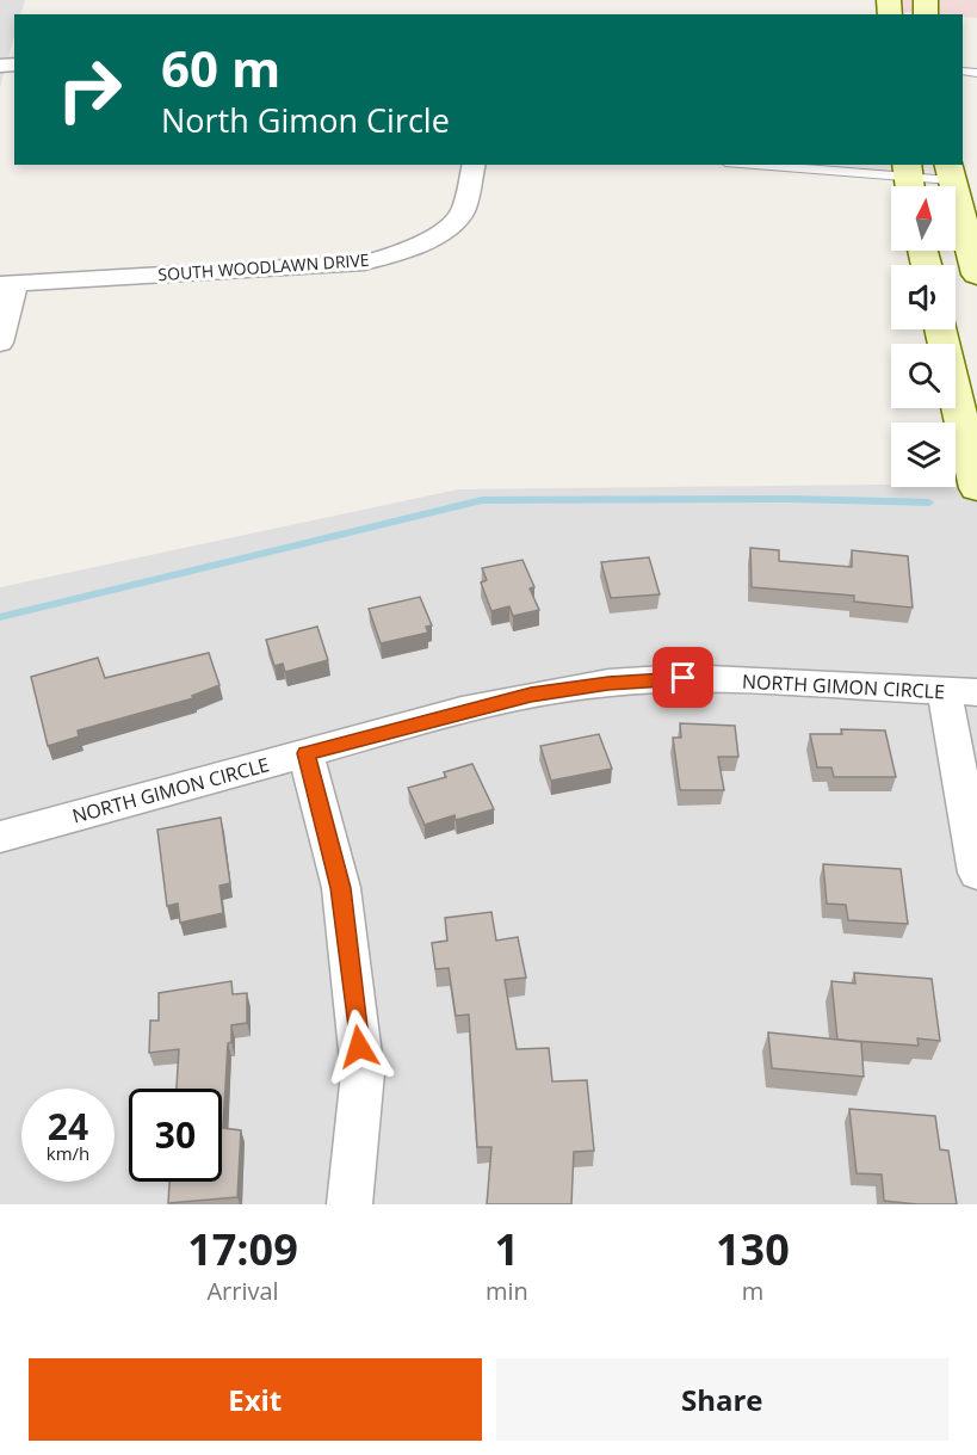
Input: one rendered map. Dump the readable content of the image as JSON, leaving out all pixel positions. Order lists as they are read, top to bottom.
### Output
{
  "streets": {
    "street": ["SOUTH WOODLAWN DRIVE", "NORTH GIMON CIRCLE"]
  },
  "north": "top",
  "page": {
    "turn": ["60 m", "North Gimon Circle"],
    "speed": "24 km/h",
    "limit": "30",
    "eta": [
      "17:09",
      "Arrival",
      "1",
      "min",
      "130",
      "m"
    ],
    "buttons": ["Exit", "Share"]
  }
}
